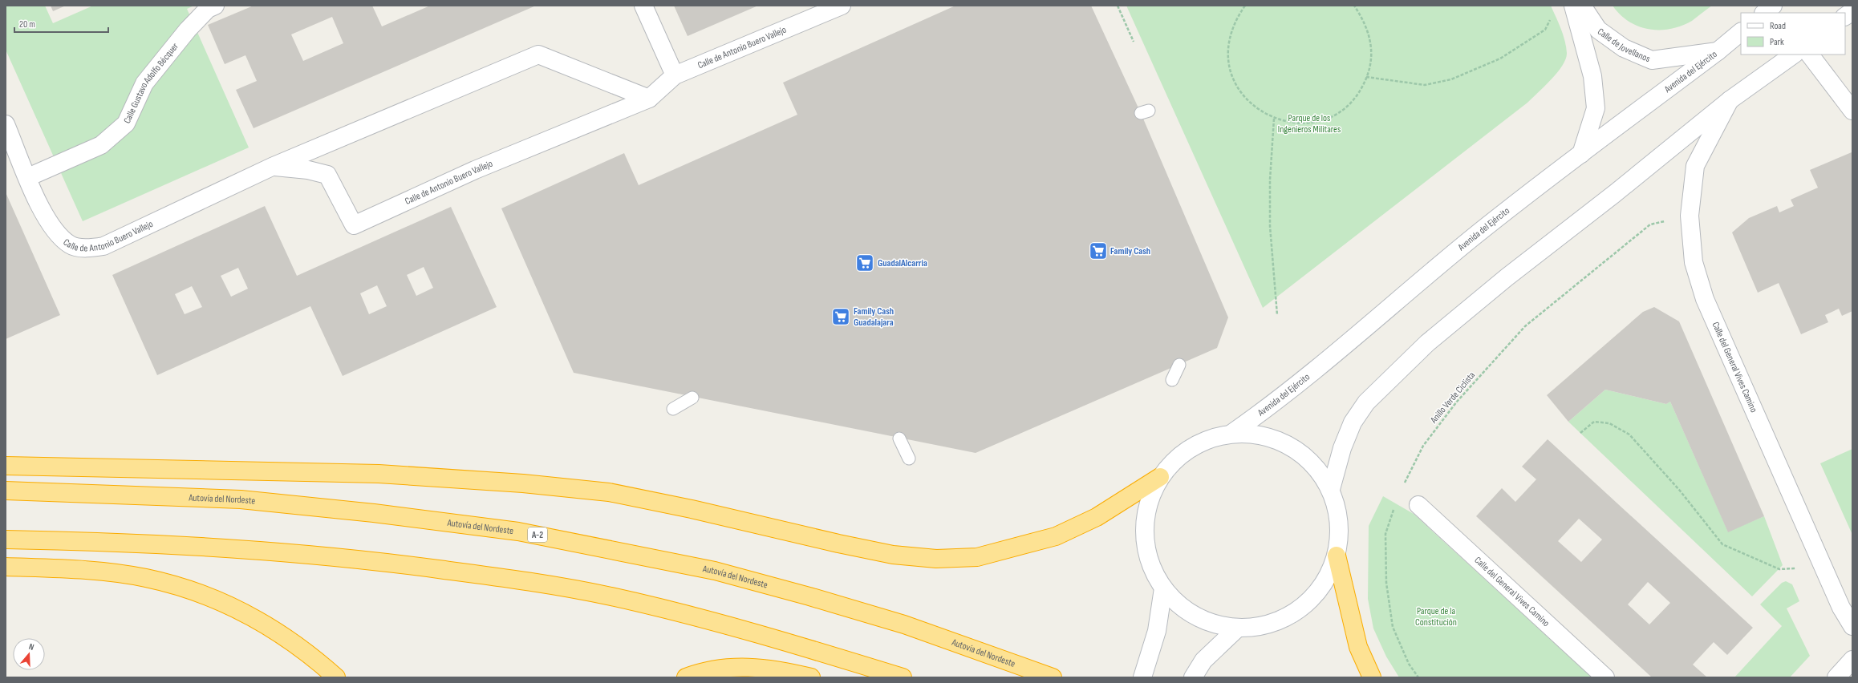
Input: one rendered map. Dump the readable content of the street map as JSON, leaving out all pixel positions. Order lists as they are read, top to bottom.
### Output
{
  "streets": {
    "highway": ["Autovía del Nordeste", "A-2"],
    "street": [
      "Calle de Jovellanos",
      "Calle de Antonio Buero Vallejo",
      "Avenida del Ejército",
      "Calle Gustavo Adolfo Bécquer",
      "Calle del General Vives Camino"
    ],
    "path": ["Anillo Verde Ciclista"]
  },
  "crossings": [
    ["Calle de Jovellanos", "Avenida del Ejército"],
    ["Calle de Antonio Buero Vallejo", "Calle Gustavo Adolfo Bécquer"],
    ["Calle del General Vives Camino", "Anillo Verde Ciclista"]
  ],
  "parks": ["Parque de los Ingenieros Militares", "Parque de la Constitución"],
  "places": {
    "supermarket": ["Family Cash", "GuadalAlcarria", "Family Cash Guadalajara"]
  },
  "legend": ["Road", "Park"],
  "scale_bar": "20 m",
  "north": "top"
}
